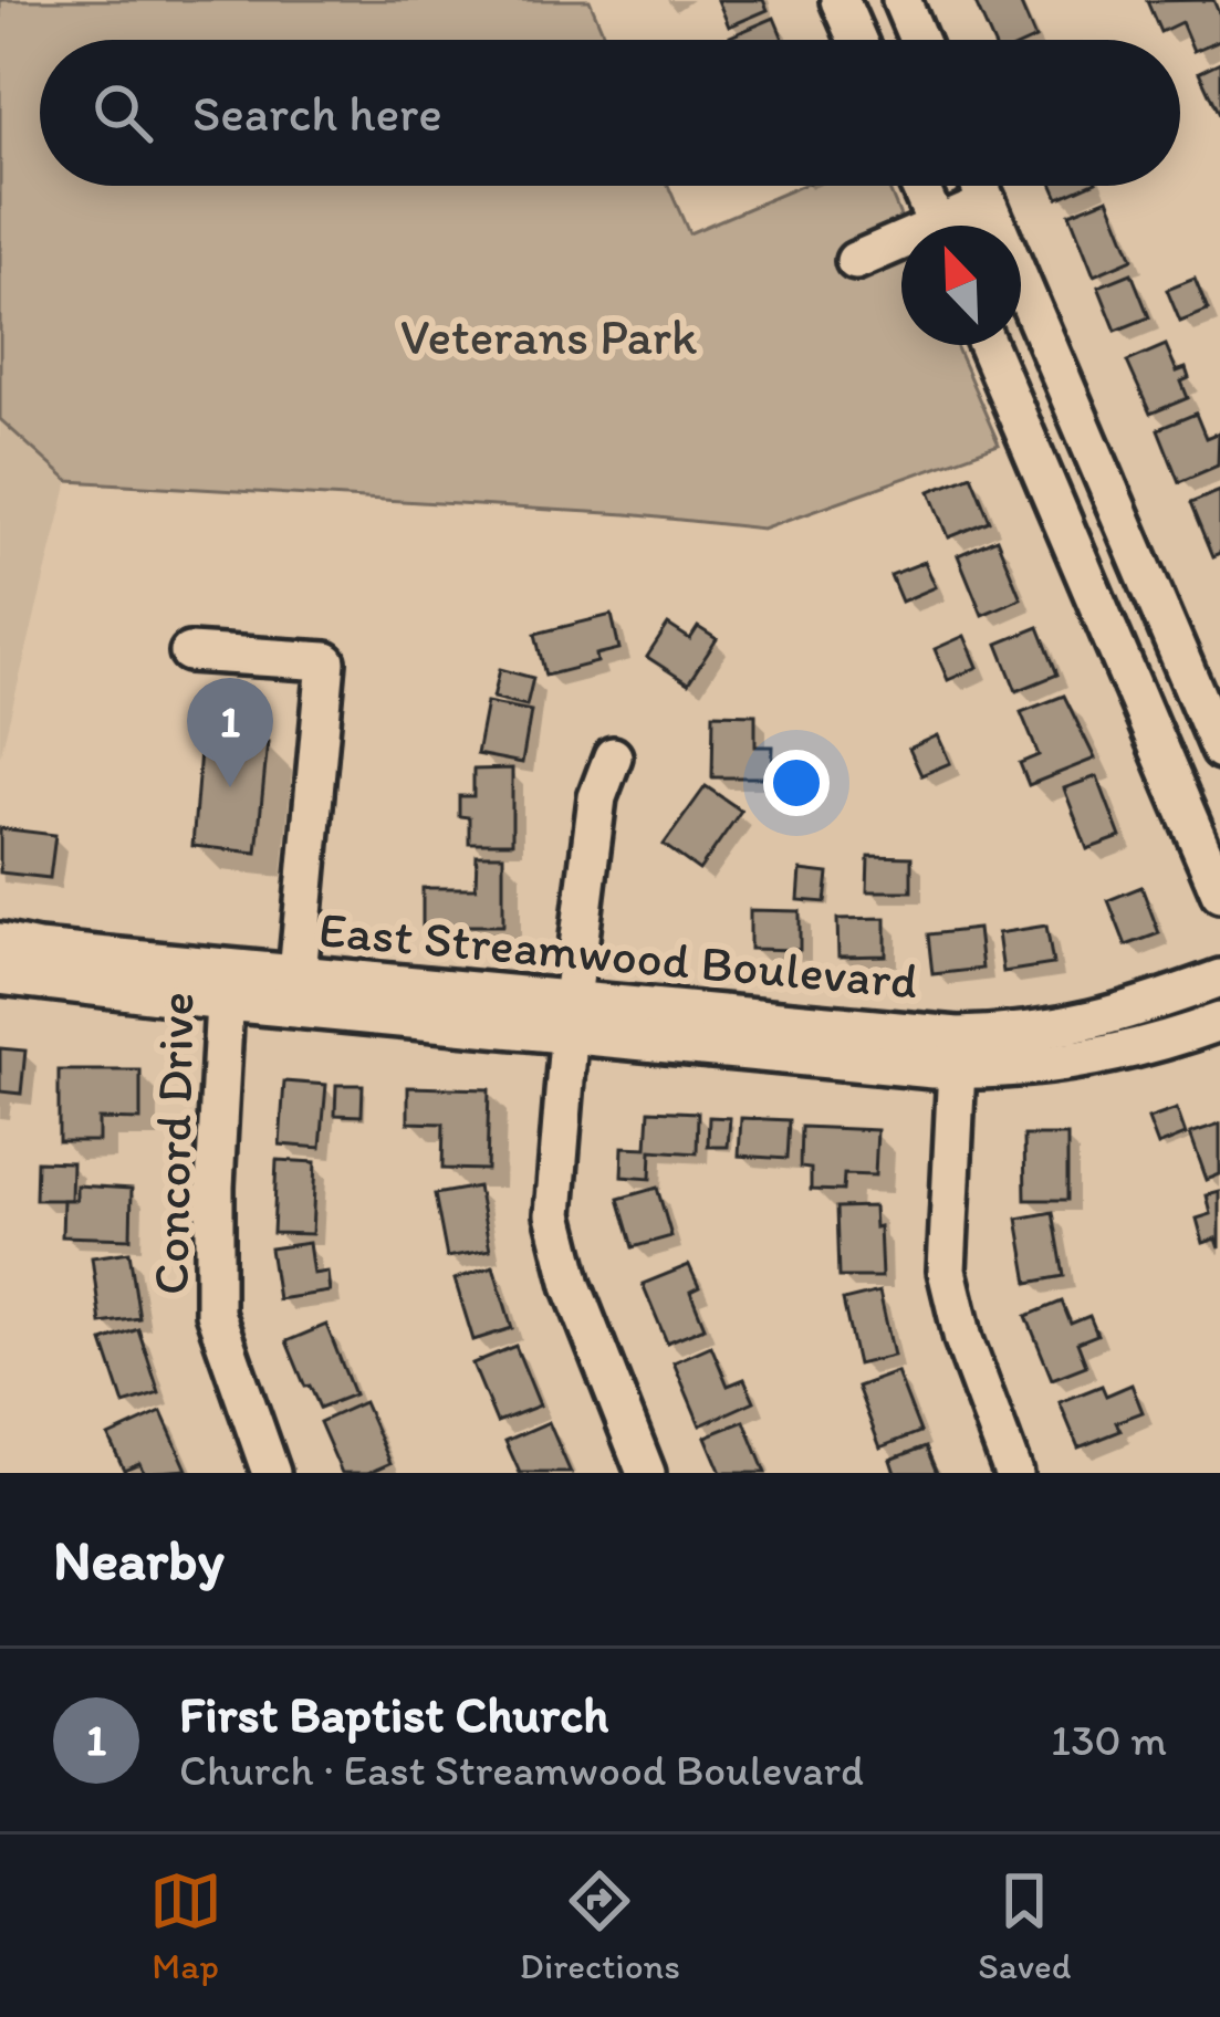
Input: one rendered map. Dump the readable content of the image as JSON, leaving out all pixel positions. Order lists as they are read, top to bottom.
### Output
{
  "streets": {
    "street": ["East Streamwood Boulevard", "Concord Drive"]
  },
  "crossings": [
    ["East Streamwood Boulevard", "Concord Drive"]
  ],
  "parks": ["Veterans Park"],
  "north": "top left",
  "page": {
    "search": "Search here",
    "pins": "1",
    "heading": "Nearby",
    "list": [
      {
        "mark": "1",
        "name": "First Baptist Church",
        "note": "Church · East Streamwood Boulevard",
        "value": "130 m"
      }
    ],
    "nav": ["Map", "Directions", "Saved"]
  }
}
